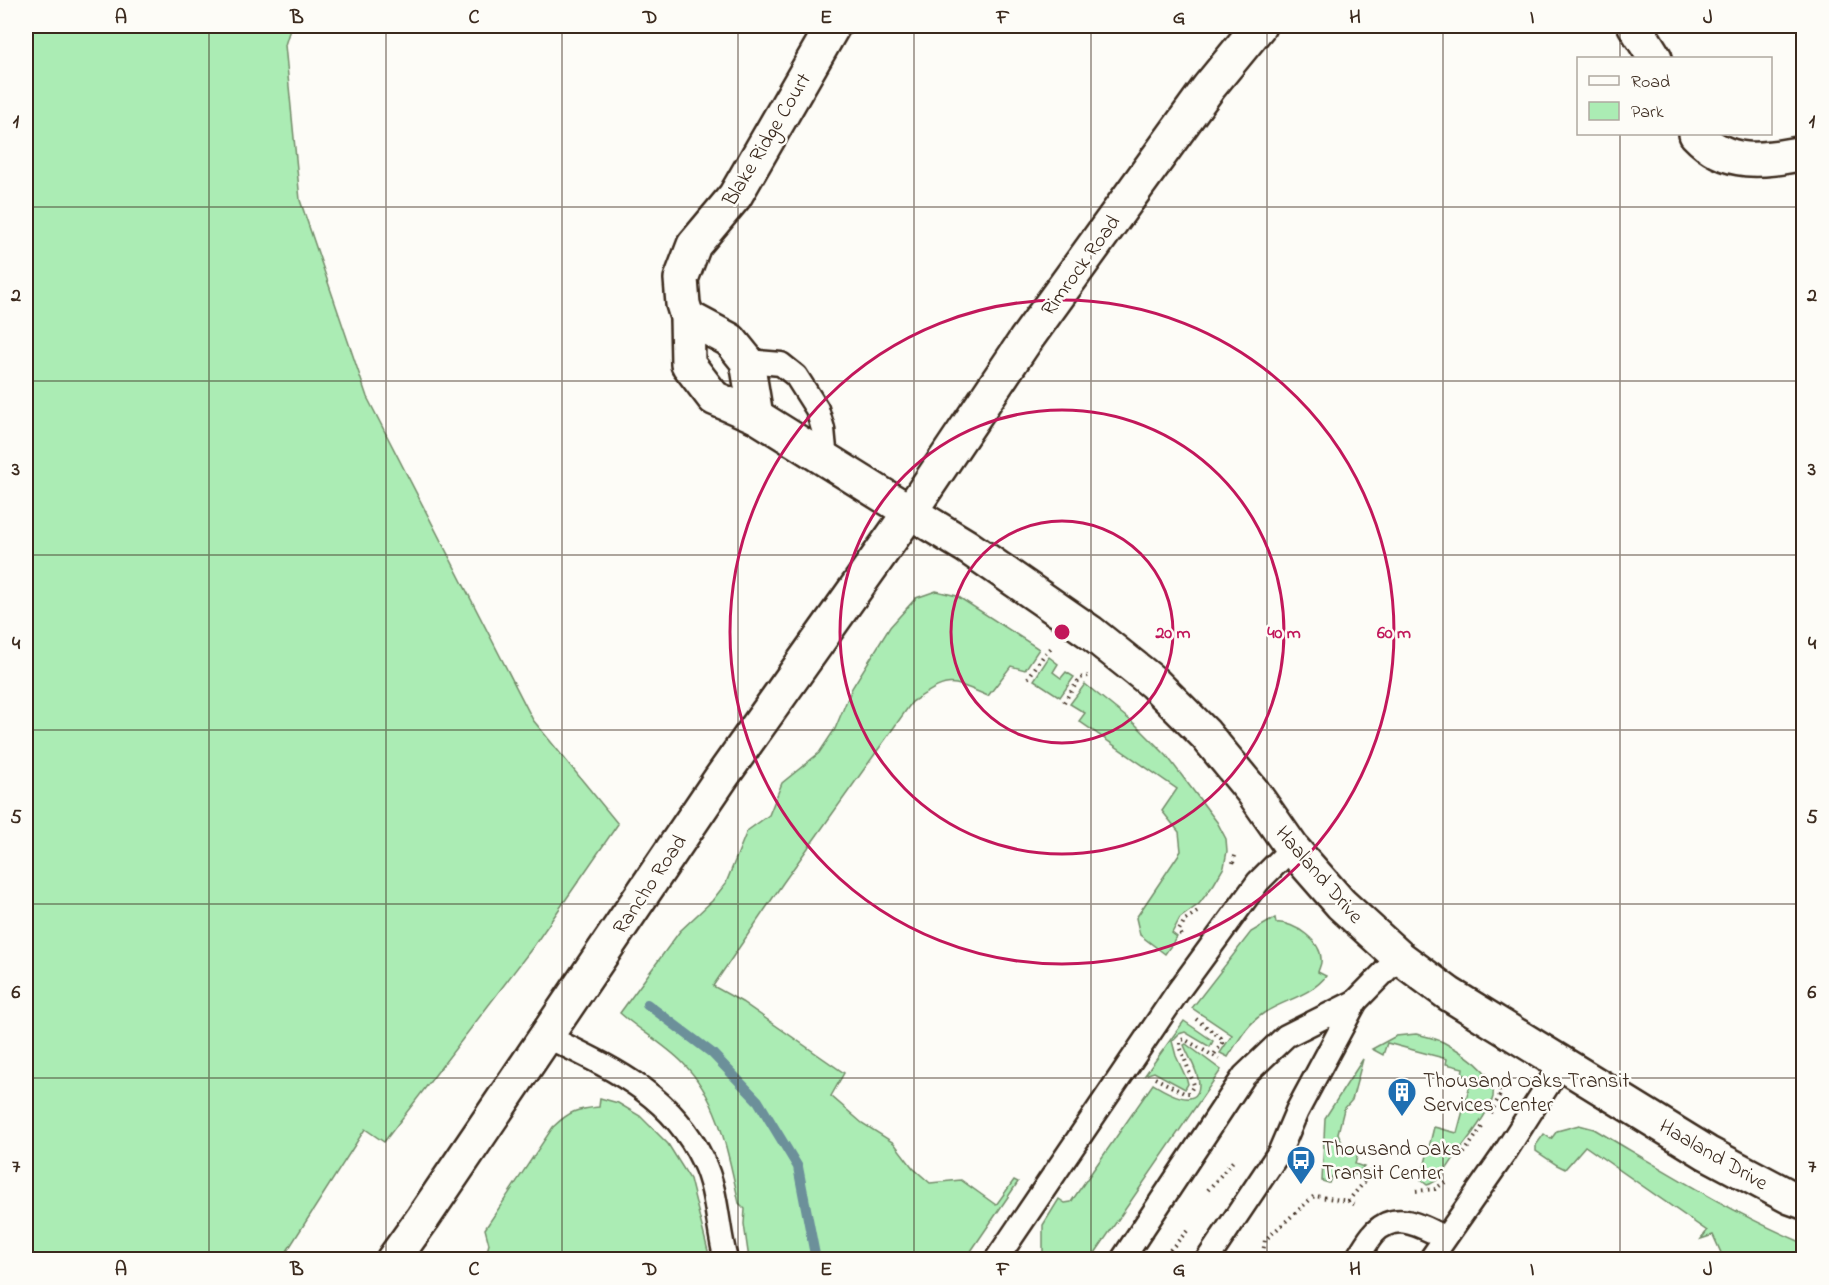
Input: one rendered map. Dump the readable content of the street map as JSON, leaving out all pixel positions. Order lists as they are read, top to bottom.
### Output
{
  "streets": {
    "street": [
      "Blake Ridge Court",
      "Rimrock Road",
      "Haaland Drive",
      "Rancho Road"
    ]
  },
  "crossings": [
    ["Blake Ridge Court", "Rimrock Road"],
    ["Blake Ridge Court", "Haaland Drive"],
    ["Blake Ridge Court", "Rancho Road"],
    ["Rimrock Road", "Haaland Drive"],
    ["Rimrock Road", "Rancho Road"],
    ["Haaland Drive", "Rancho Road"]
  ],
  "places": {
    "building": ["Thousand Oaks Transit Services Center"],
    "bus stop": ["Thousand Oaks Transit Center"]
  },
  "legend": ["Road", "Park"],
  "grid": {
    "columns": [
      "A",
      "B",
      "C",
      "D",
      "E",
      "F",
      "G",
      "H",
      "I",
      "J"
    ],
    "rows": [
      "1",
      "2",
      "3",
      "4",
      "5",
      "6",
      "7"
    ]
  },
  "rings": ["20 m", "40 m", "60 m"]
}
